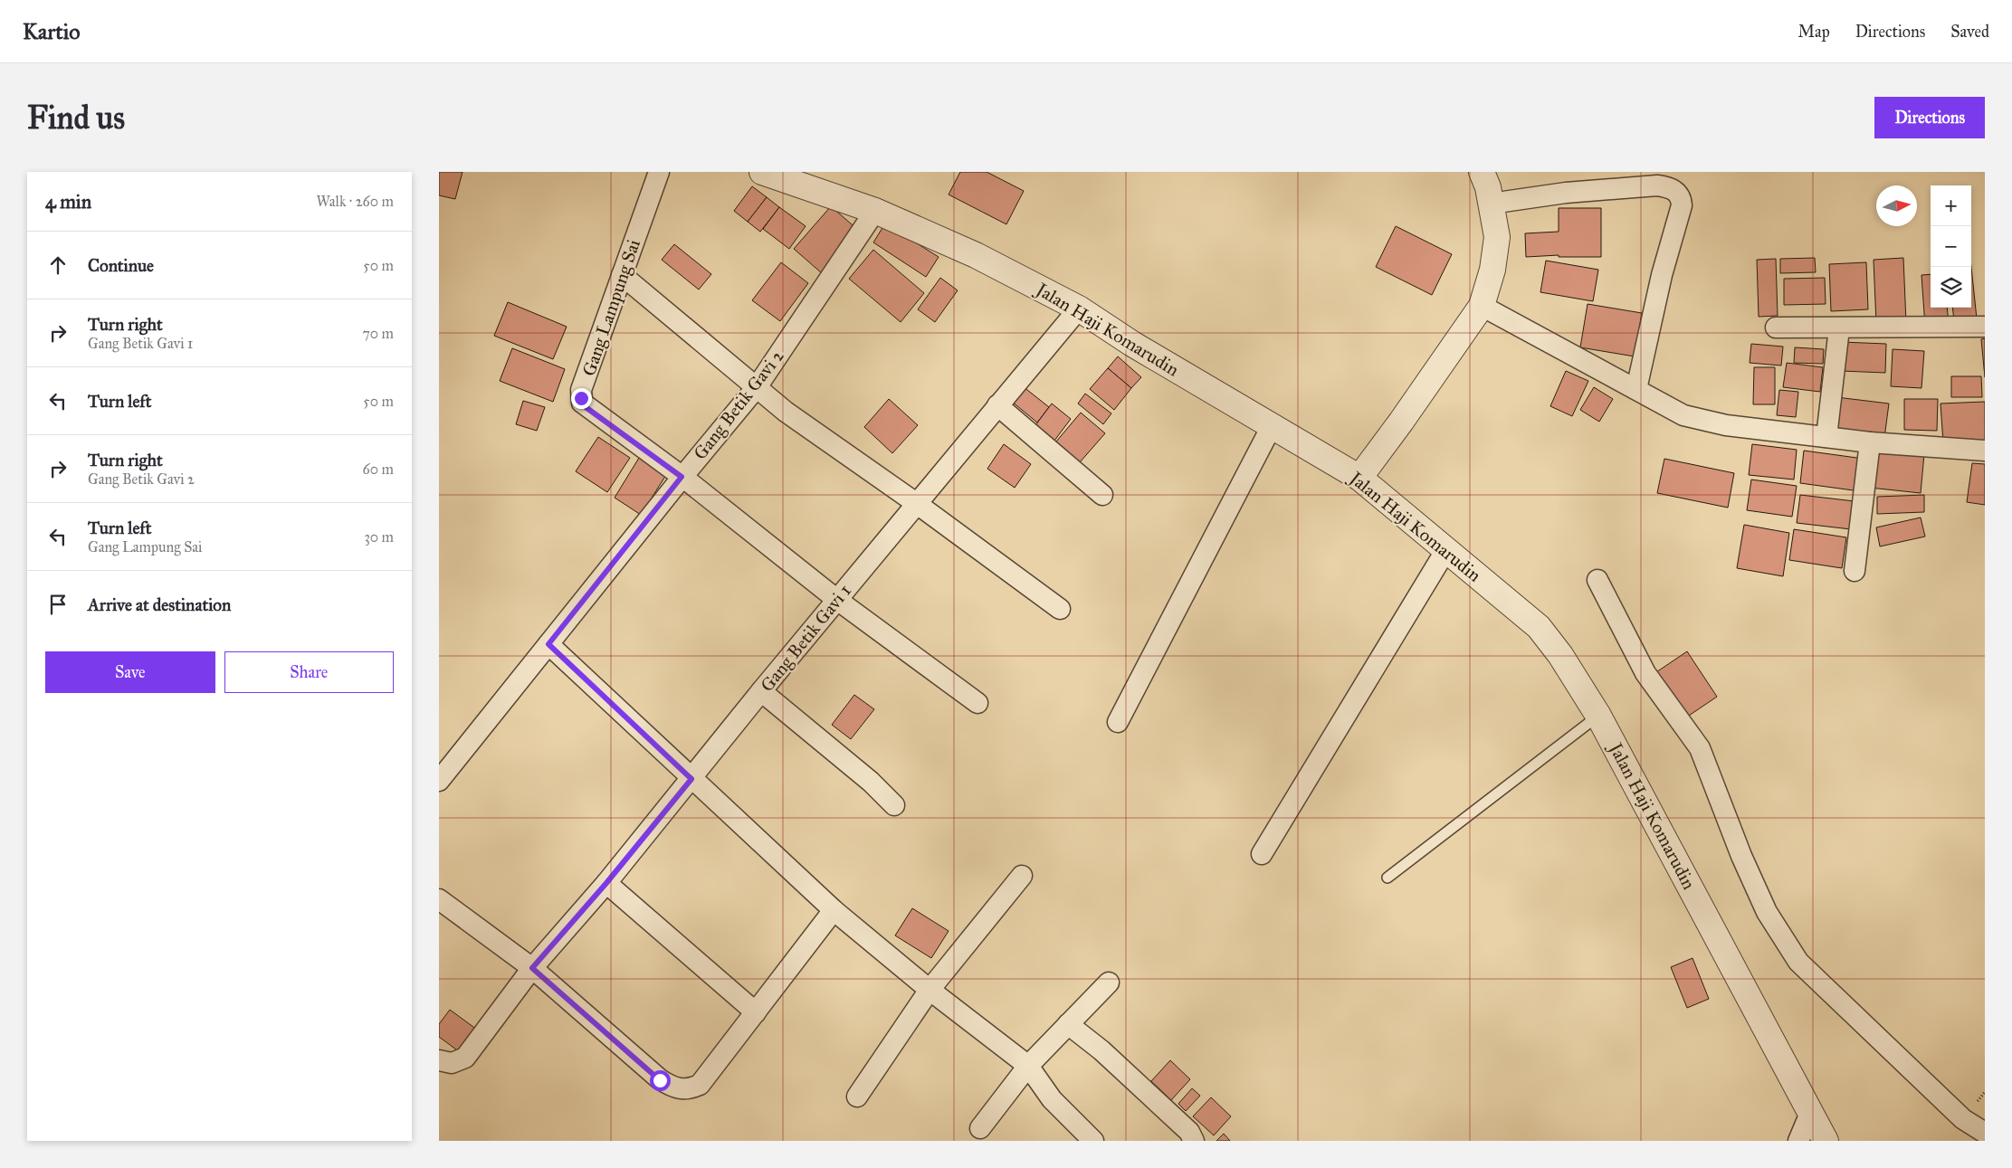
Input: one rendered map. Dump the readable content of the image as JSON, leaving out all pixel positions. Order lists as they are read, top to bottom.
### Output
{
  "streets": {
    "street": [
      "Gang Lampung Sai",
      "Jalan Haji Komarudin",
      "Gang Betik Gavi 2",
      "Gang Betik Gavi 1"
    ]
  },
  "crossings": [
    ["Gang Lampung Sai", "Gang Betik Gavi 2"],
    ["Gang Lampung Sai", "Gang Betik Gavi 1"],
    ["Jalan Haji Komarudin", "Gang Betik Gavi 2"],
    ["Jalan Haji Komarudin", "Gang Betik Gavi 1"]
  ],
  "north": "right",
  "page": {
    "header": "Kartio",
    "nav": ["Map", "Directions", "Saved"],
    "buttons": [
      "Directions",
      ["Save", "Share"]
    ],
    "title": "Find us",
    "heading": ["4 min", "Walk · 260 m"],
    "map_buttons": ["+", "−"],
    "list": [
      ["Continue", "50 m"],
      ["Turn right", "Gang Betik Gavi 1", "70 m"],
      ["Turn left", "50 m"],
      ["Turn right", "Gang Betik Gavi 2", "60 m"],
      ["Turn left", "Gang Lampung Sai", "30 m"],
      "Arrive at destination"
    ]
  }
}
